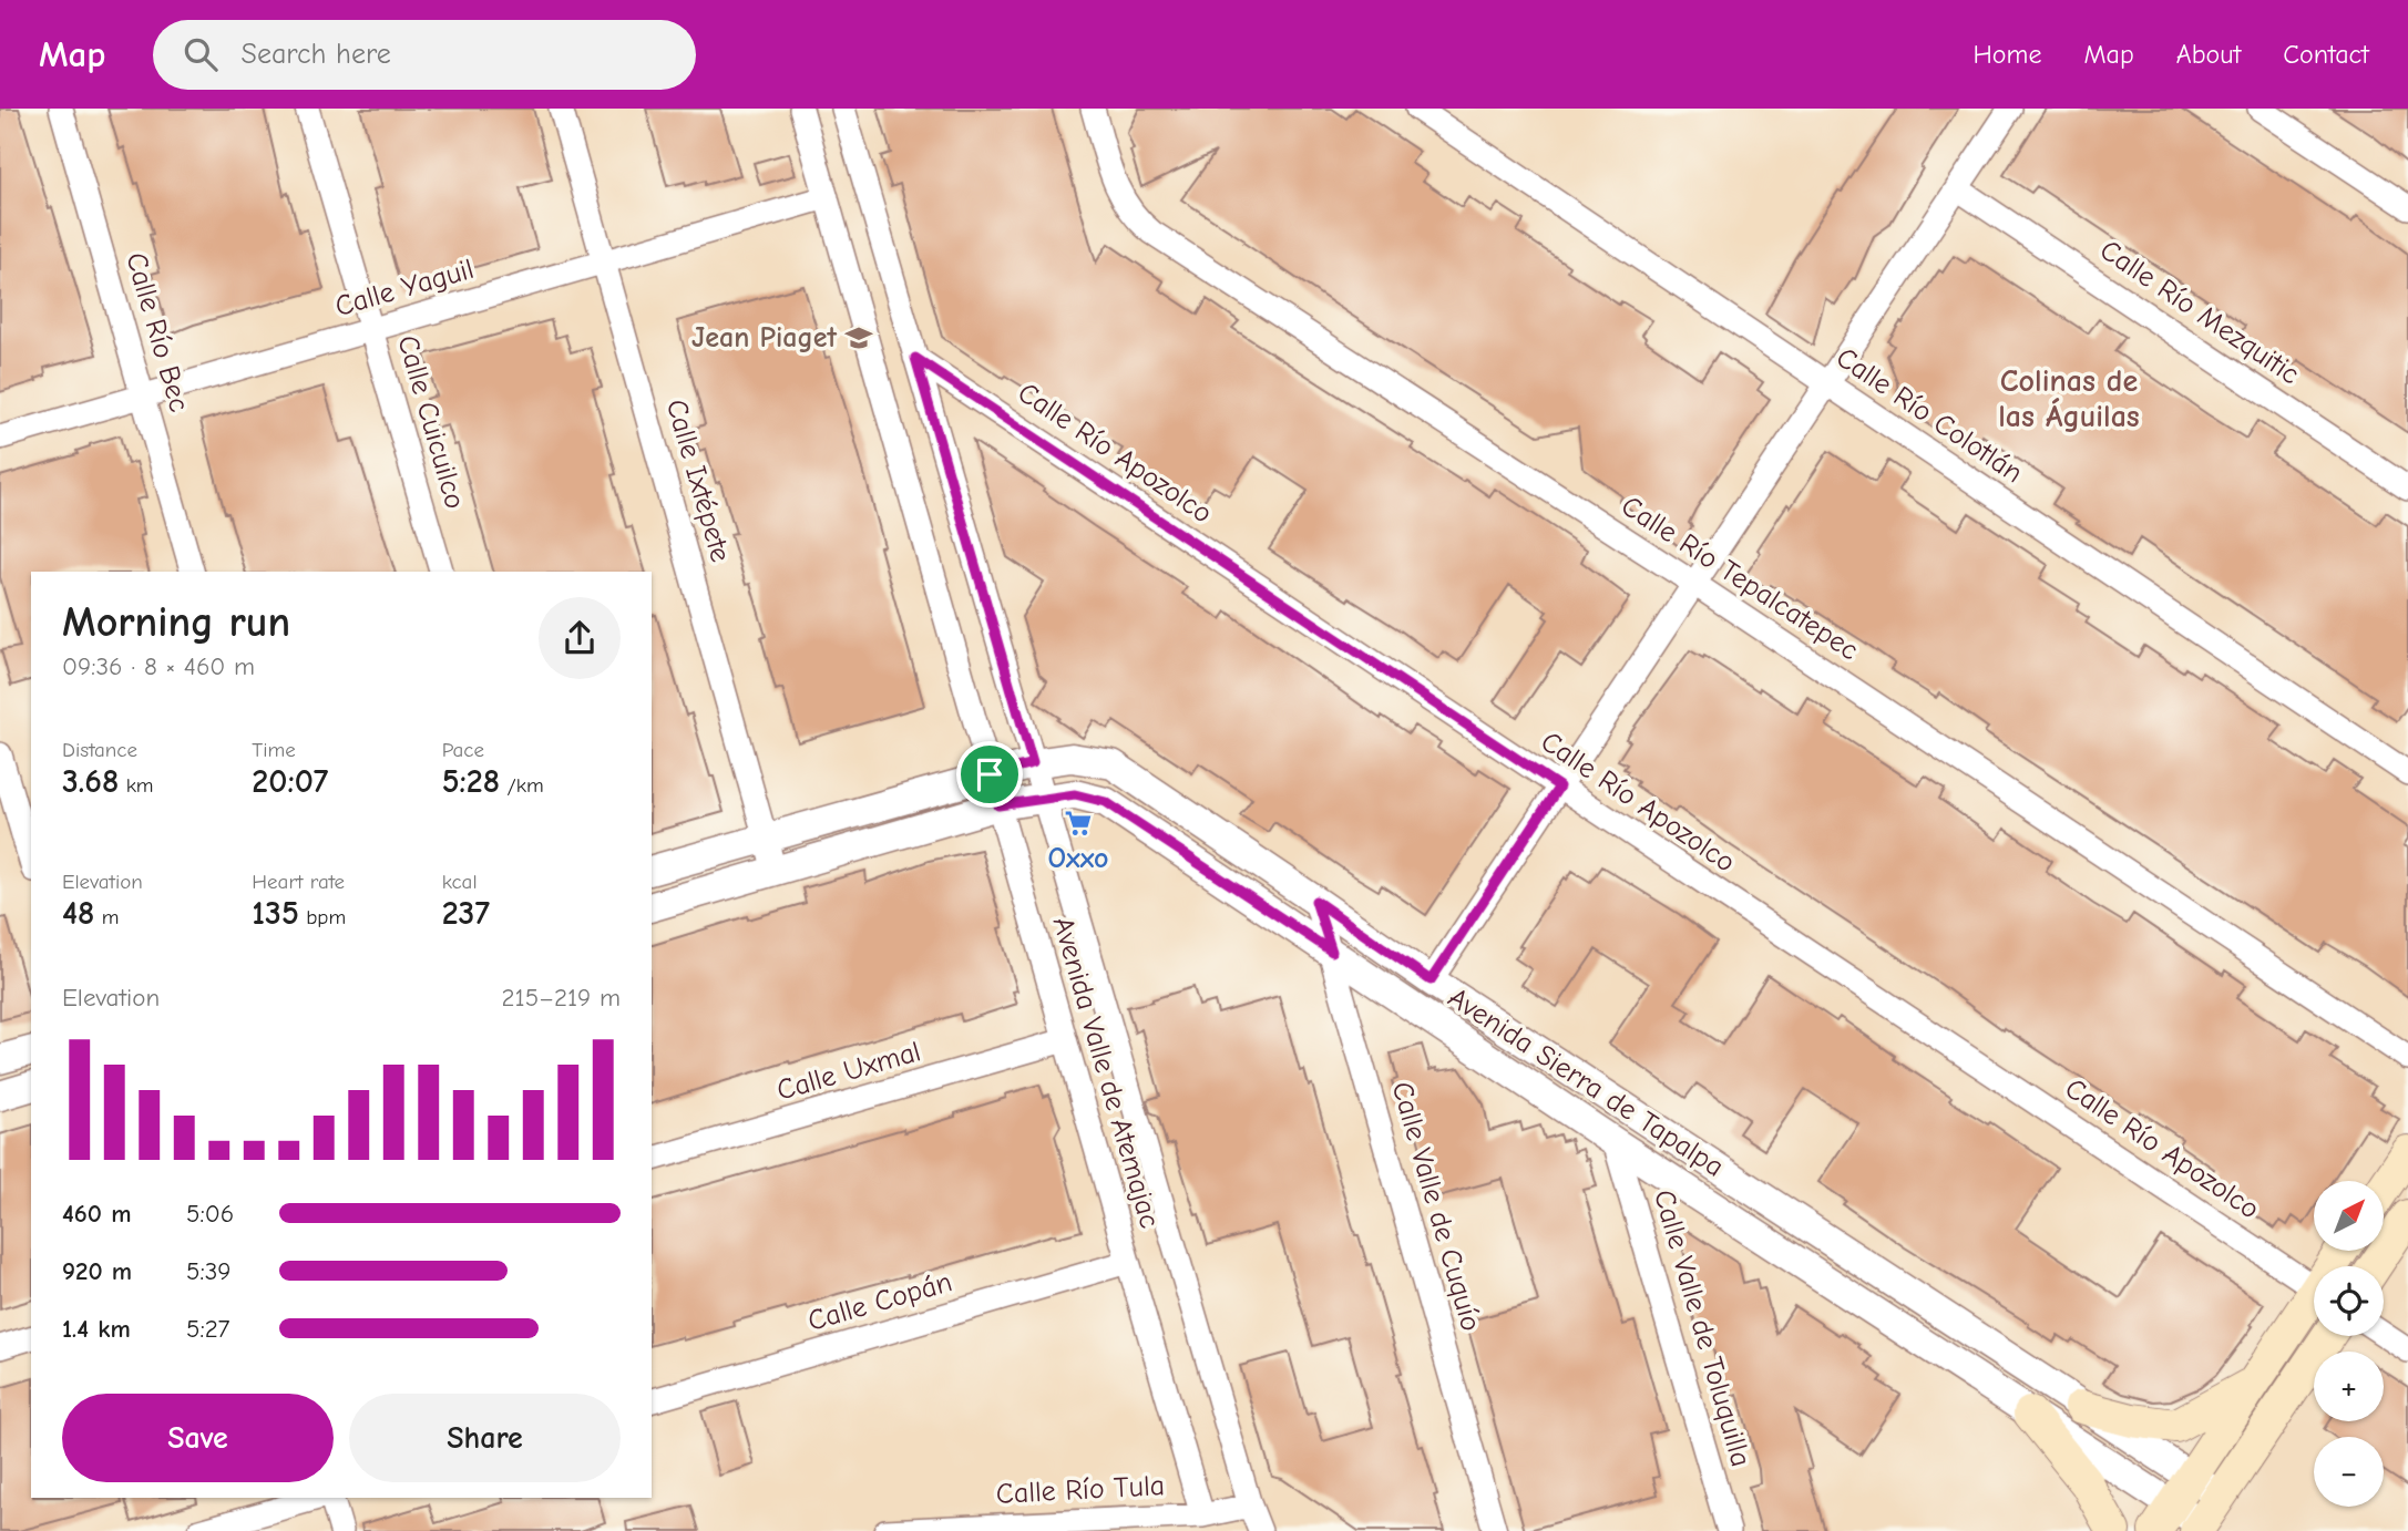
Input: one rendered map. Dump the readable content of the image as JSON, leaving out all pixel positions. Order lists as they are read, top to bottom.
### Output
{
  "streets": {
    "main road": ["Avenida Sierra de Tapalpa"],
    "street": [
      "Calle Yaguil",
      "Calle Río Mezquitic",
      "Calle Río Bec",
      "Calle Río Colotlán",
      "Calle Cuicuilco",
      "Calle Río Apozolco",
      "Calle Ixtépete",
      "Calle Río Tepalcatepec",
      "Calle Uxmal",
      "Avenida Valle de Atemajac",
      "Calle Valle de Cuquío",
      "Calle Copán",
      "Calle Valle de Toluquilla",
      "Calle Río Tula"
    ]
  },
  "crossings": [
    ["Calle Yaguil", "Calle Río Bec"],
    ["Calle Yaguil", "Calle Cuicuilco"],
    ["Calle Yaguil", "Calle Ixtépete"],
    ["Calle Yaguil", "Avenida Valle de Atemajac"],
    ["Calle Río Apozolco", "Avenida Valle de Atemajac"],
    ["Calle Ixtépete", "Avenida Sierra de Tapalpa"],
    ["Calle Uxmal", "Avenida Valle de Atemajac"],
    ["Avenida Valle de Atemajac", "Avenida Sierra de Tapalpa"],
    ["Avenida Valle de Atemajac", "Calle Copán"],
    ["Avenida Valle de Atemajac", "Calle Río Tula"],
    ["Avenida Sierra de Tapalpa", "Calle Valle de Cuquío"],
    ["Avenida Sierra de Tapalpa", "Calle Valle de Toluquilla"]
  ],
  "districts": ["Colinas de las Águilas"],
  "places": {
    "school or university": ["Jean Piaget"],
    "supermarket": ["Oxxo"]
  },
  "north": "top right",
  "page": {
    "header": "Map",
    "search": "Search here",
    "nav": [
      "Home",
      "Map",
      "About",
      "Contact"
    ],
    "heading": ["Morning run", "09:36 · 8 × 460 m"],
    "stats": [
      ["Distance", "3.68 km"],
      ["Time", "20:07"],
      ["Pace", "5:28 /km"],
      ["Elevation", "48 m"],
      ["Heart rate", "135 bpm"],
      ["kcal", "237"]
    ],
    "chart": ["Elevation", "215–219 m"],
    "map_buttons": ["+", "−"],
    "list": [
      {
        "name": "460 m",
        "note": "5:06"
      },
      {
        "name": "920 m",
        "note": "5:39"
      },
      {
        "name": "1.4 km",
        "note": "5:27"
      }
    ],
    "buttons": ["Save", "Share"]
  }
}
